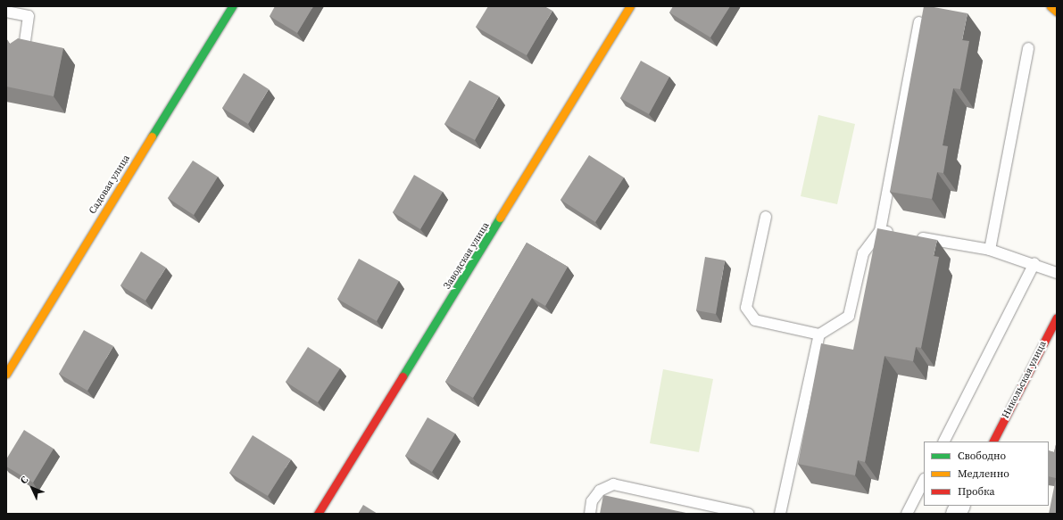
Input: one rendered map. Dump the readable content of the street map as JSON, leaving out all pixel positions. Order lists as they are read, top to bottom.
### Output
{
  "streets": {
    "street": ["Садовая улица", "Заводская улица", "Никольская улица"]
  },
  "legend": ["Свободно", "Медленно", "Пробка"],
  "north": "top left"
}
